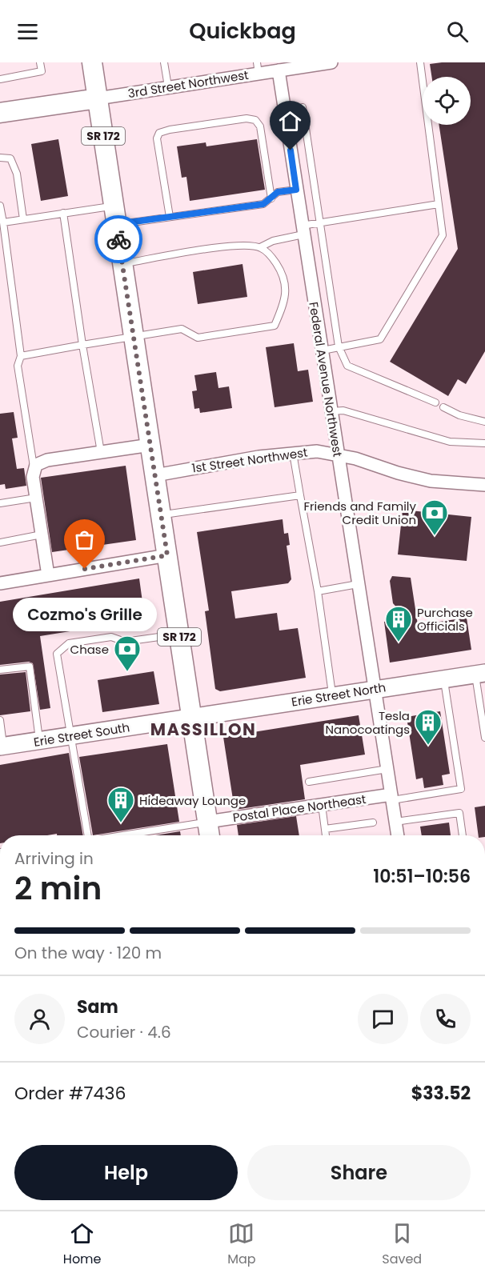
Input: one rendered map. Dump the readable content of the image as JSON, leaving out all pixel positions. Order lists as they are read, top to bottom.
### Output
{
  "streets": {
    "main road": ["SR 172"],
    "street": [
      "3rd Street Northwest",
      "Federal Avenue Northwest",
      "1st Street Northwest",
      "Erie Street North",
      "Erie Street South",
      "Postal Place Northeast"
    ]
  },
  "crossings": [
    ["3rd Street Northwest", "SR 172"],
    ["3rd Street Northwest", "Federal Avenue Northwest"],
    ["SR 172", "1st Street Northwest"],
    ["SR 172", "Erie Street North"],
    ["SR 172", "Erie Street South"],
    ["SR 172", "Postal Place Northeast"],
    ["Federal Avenue Northwest", "1st Street Northwest"],
    ["Federal Avenue Northwest", "Erie Street North"],
    ["Federal Avenue Northwest", "Postal Place Northeast"],
    ["Erie Street North", "Erie Street South"]
  ],
  "districts": ["MASSILLON"],
  "places": {
    "bank": ["Friends and Family Credit Union", "Chase"],
    "other": ["Cozmo's Grille"],
    "building": ["Purchase Officials", "Tesla Nanocoatings", "Hideaway Lounge"]
  },
  "page": {
    "header": "Quickbag",
    "bubble": "Cozmo's Grille",
    "heading": ["2 min", "Arriving in", "10:51–10:56"],
    "panel": [
      "Sam",
      "Courier · 4.6",
      "Order #7436",
      "$33.52"
    ],
    "bar": "On the way · 120 m",
    "buttons": ["Help", "Share"],
    "tabs": ["Home", "Map", "Saved"]
  }
}
